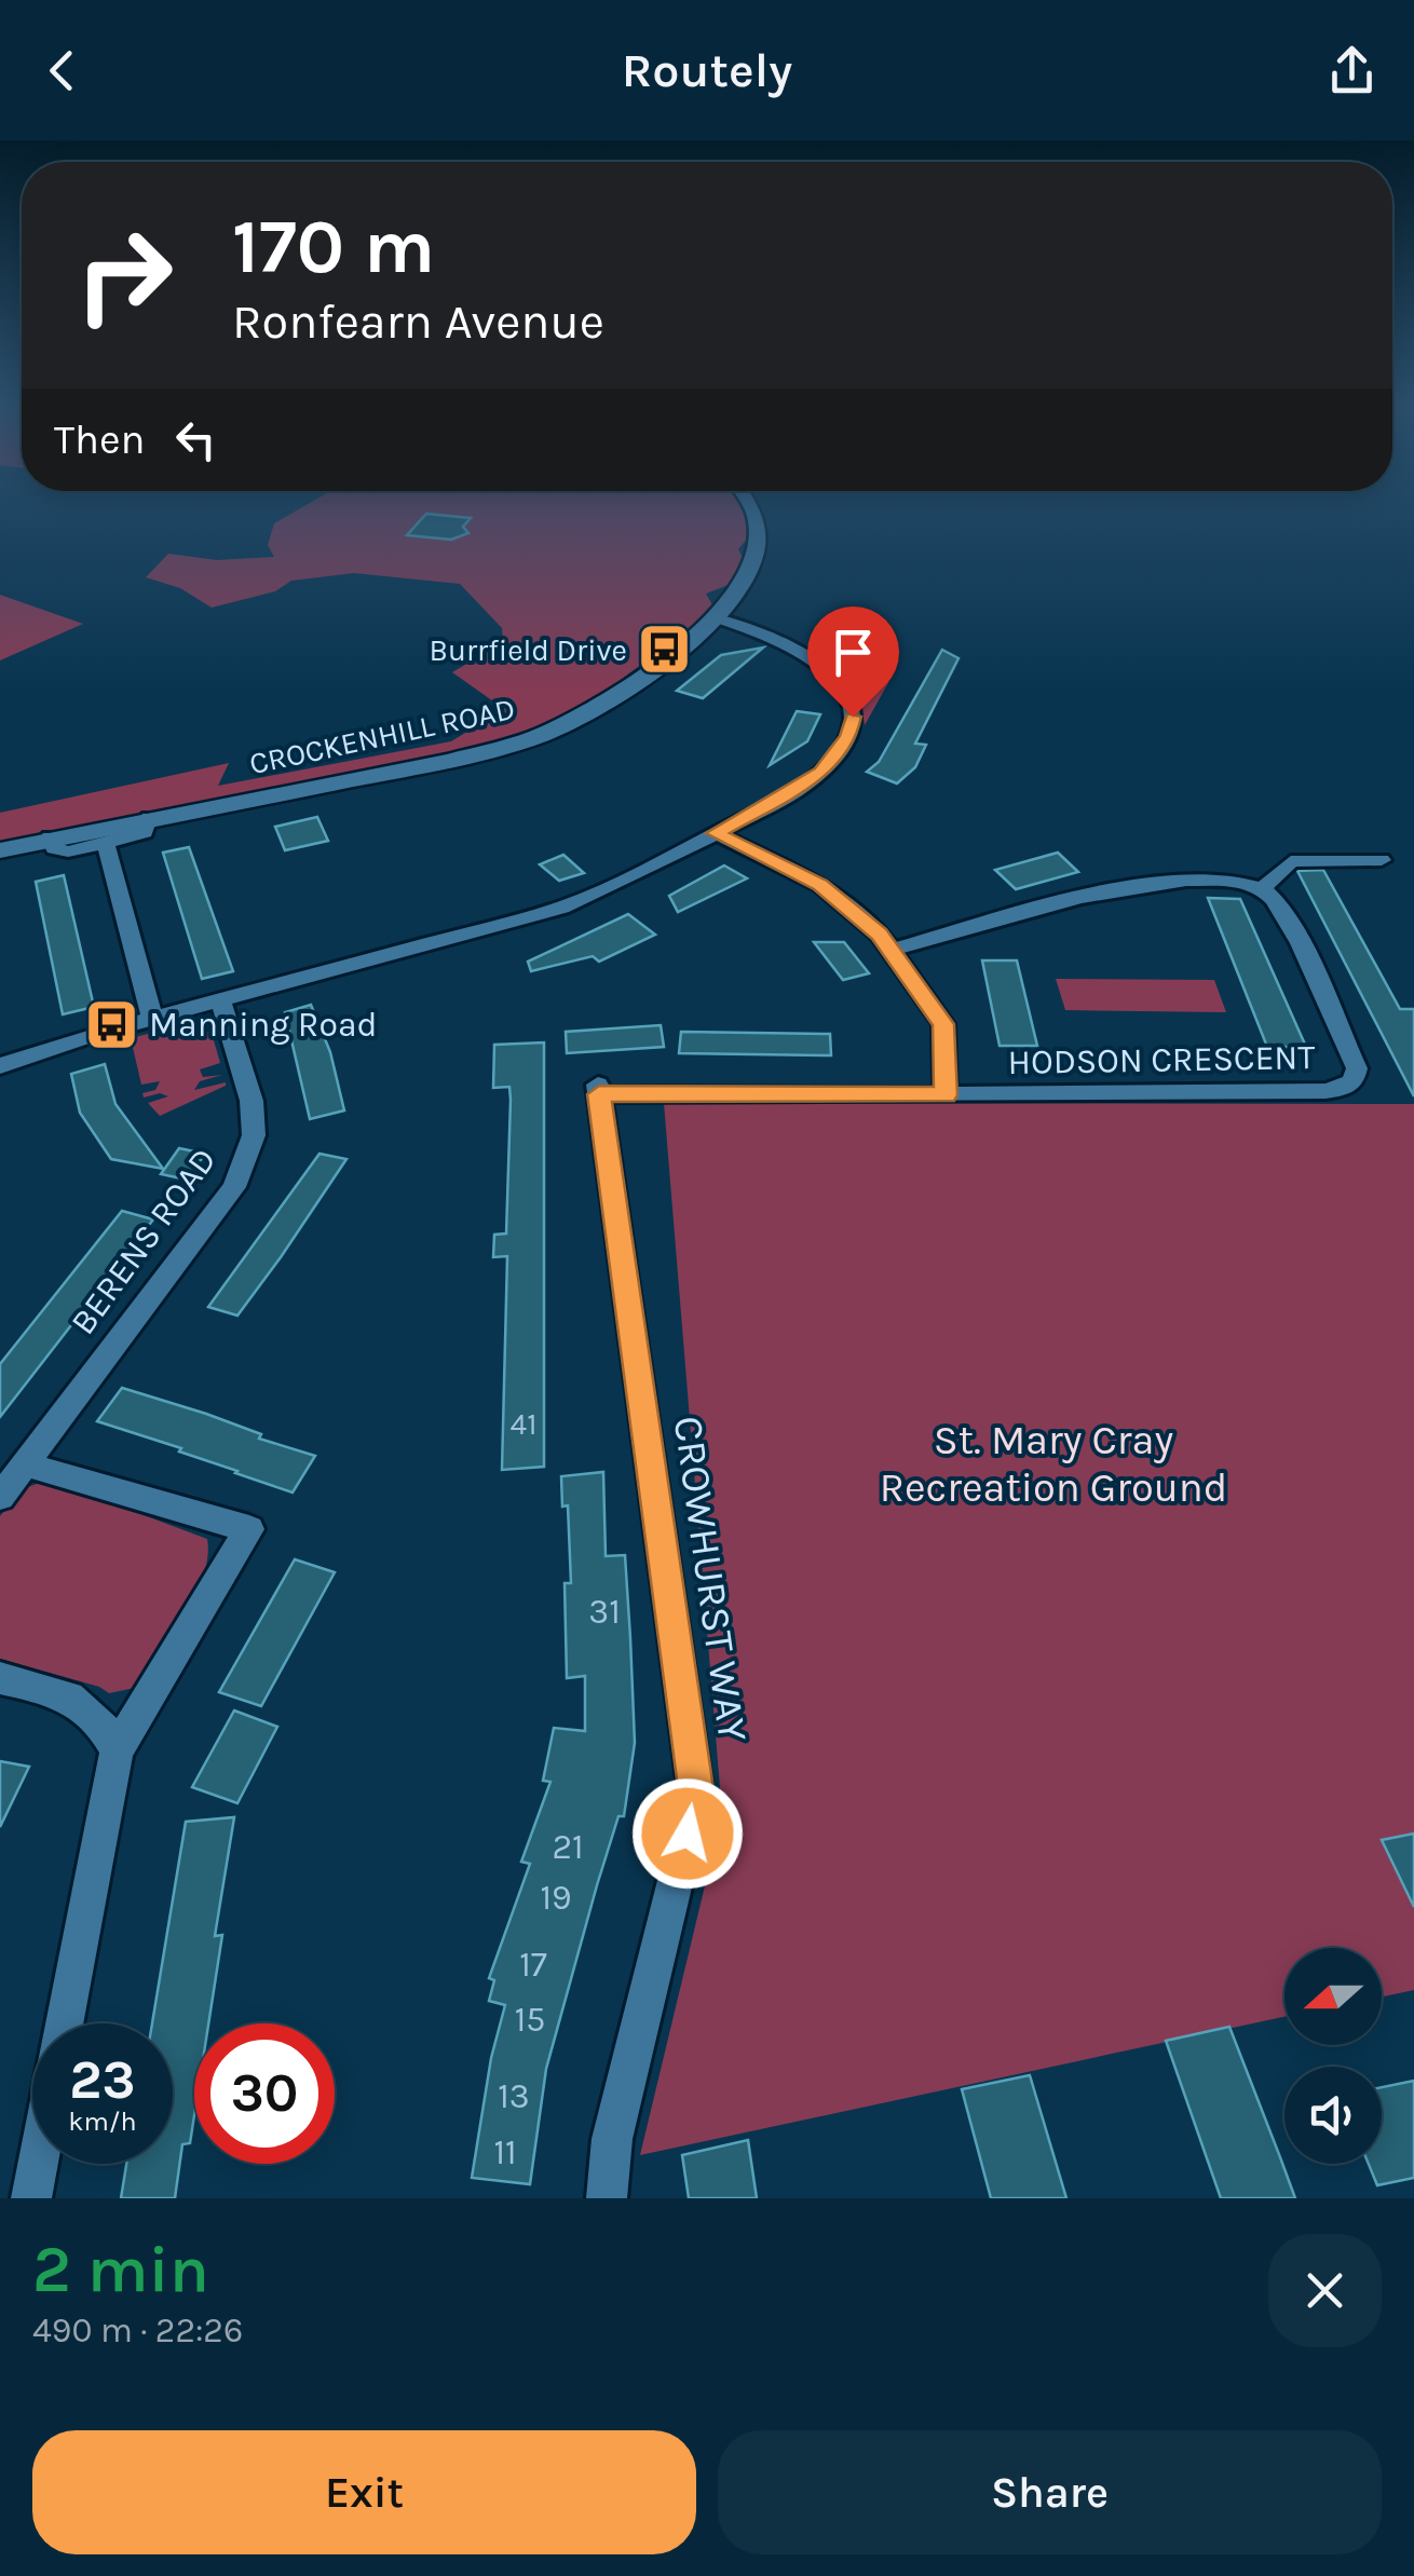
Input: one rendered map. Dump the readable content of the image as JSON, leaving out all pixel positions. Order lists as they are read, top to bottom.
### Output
{
  "streets": {
    "main road": ["CROCKENHILL ROAD"],
    "street": ["HODSON CRESCENT", "BERENS ROAD", "CROWHURST WAY"]
  },
  "crossings": [
    ["HODSON CRESCENT", "CROWHURST WAY"]
  ],
  "parks": ["St. Mary Cray Recreation Ground"],
  "places": {
    "bus stop": ["Burrfield Drive", "Manning Road"]
  },
  "house_numbers": [
    "41",
    "31",
    "21",
    "19",
    "17",
    "15",
    "13",
    "11"
  ],
  "north": "left",
  "page": {
    "header": "Routely",
    "turn": ["170 m", "Ronfearn Avenue"],
    "then": "Then",
    "speed": "23 km/h",
    "limit": "30",
    "heading": ["2 min", "490 m · 22:26"],
    "buttons": ["Exit", "Share"]
  }
}
